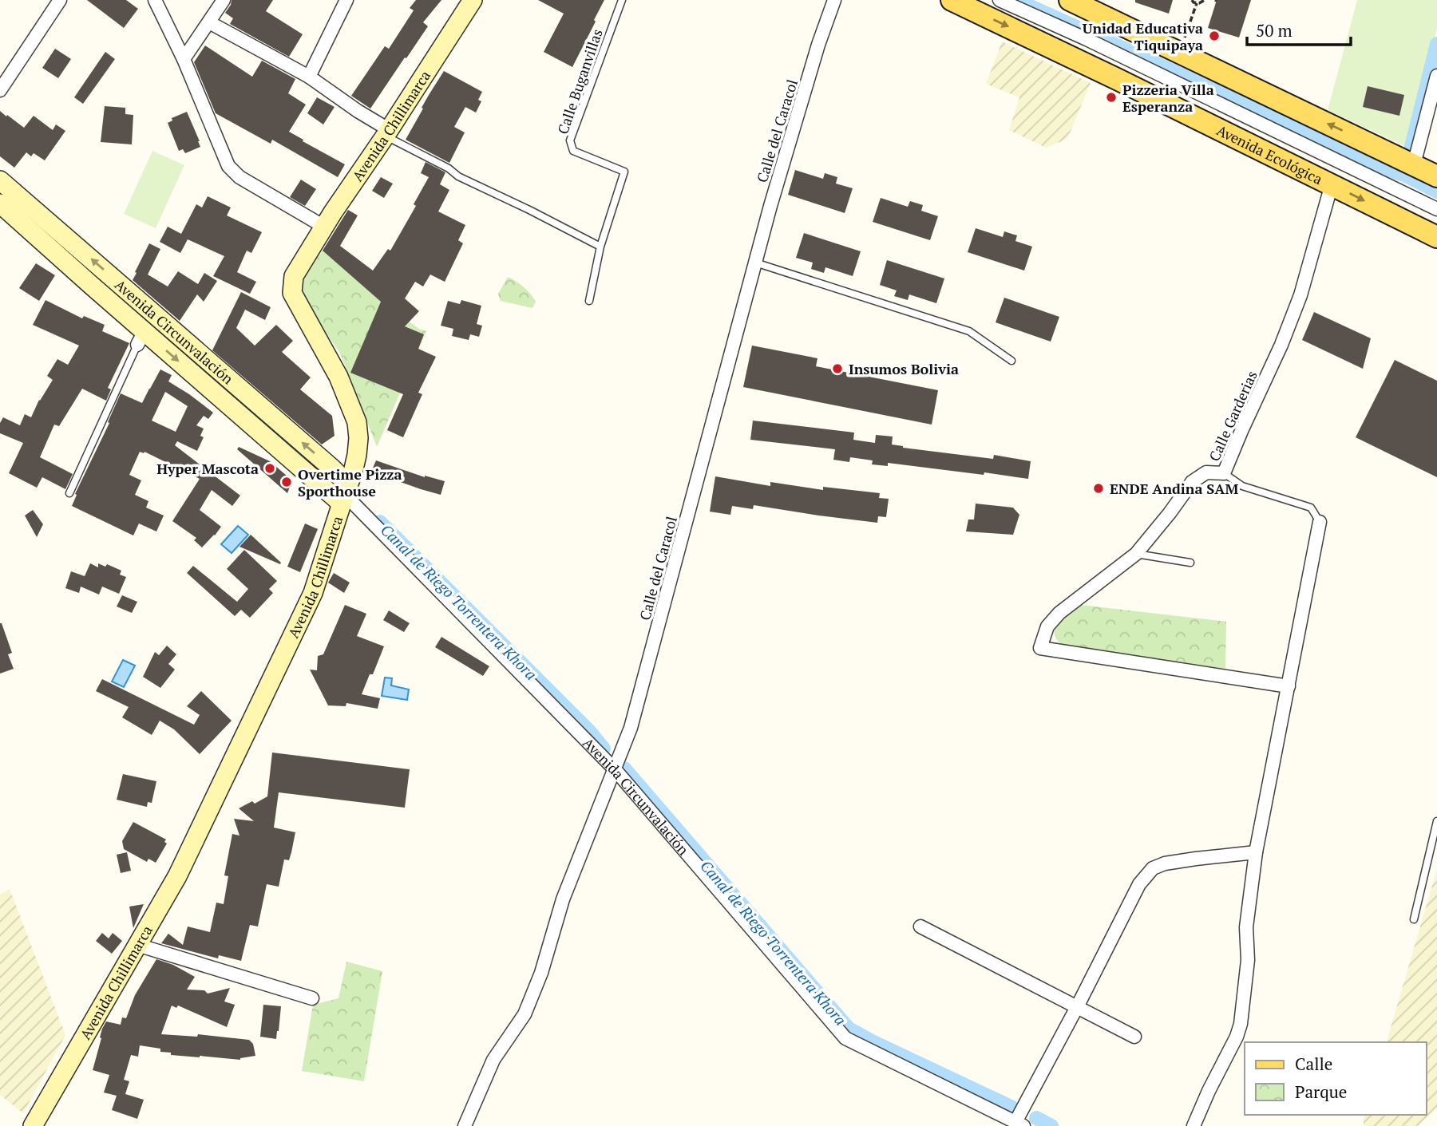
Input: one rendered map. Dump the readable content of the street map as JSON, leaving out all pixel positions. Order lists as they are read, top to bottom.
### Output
{
  "streets": {
    "main road": ["Avenida Chillimarca", "Avenida Ecológica", "Avenida Circunvalación"],
    "street": ["Calle del Caracol", "Calle Garderias"],
    "lane": ["Calle Buganvillas"]
  },
  "crossings": [
    ["Avenida Chillimarca", "Avenida Circunvalación"],
    ["Calle del Caracol", "Avenida Circunvalación"],
    ["Avenida Ecológica", "Calle Garderias"]
  ],
  "water": ["Canal de Riego Torrentera Khora"],
  "places": [
    "Unidad Educativa Tiquipaya",
    "Pizzeria Villa Esperanza",
    "Insumos Bolivia",
    "Hyper Mascota",
    "Overtime Pizza Sporthouse",
    "ENDE Andina SAM"
  ],
  "legend": ["Calle", "Parque"],
  "scale_bar": "50 m"
}
